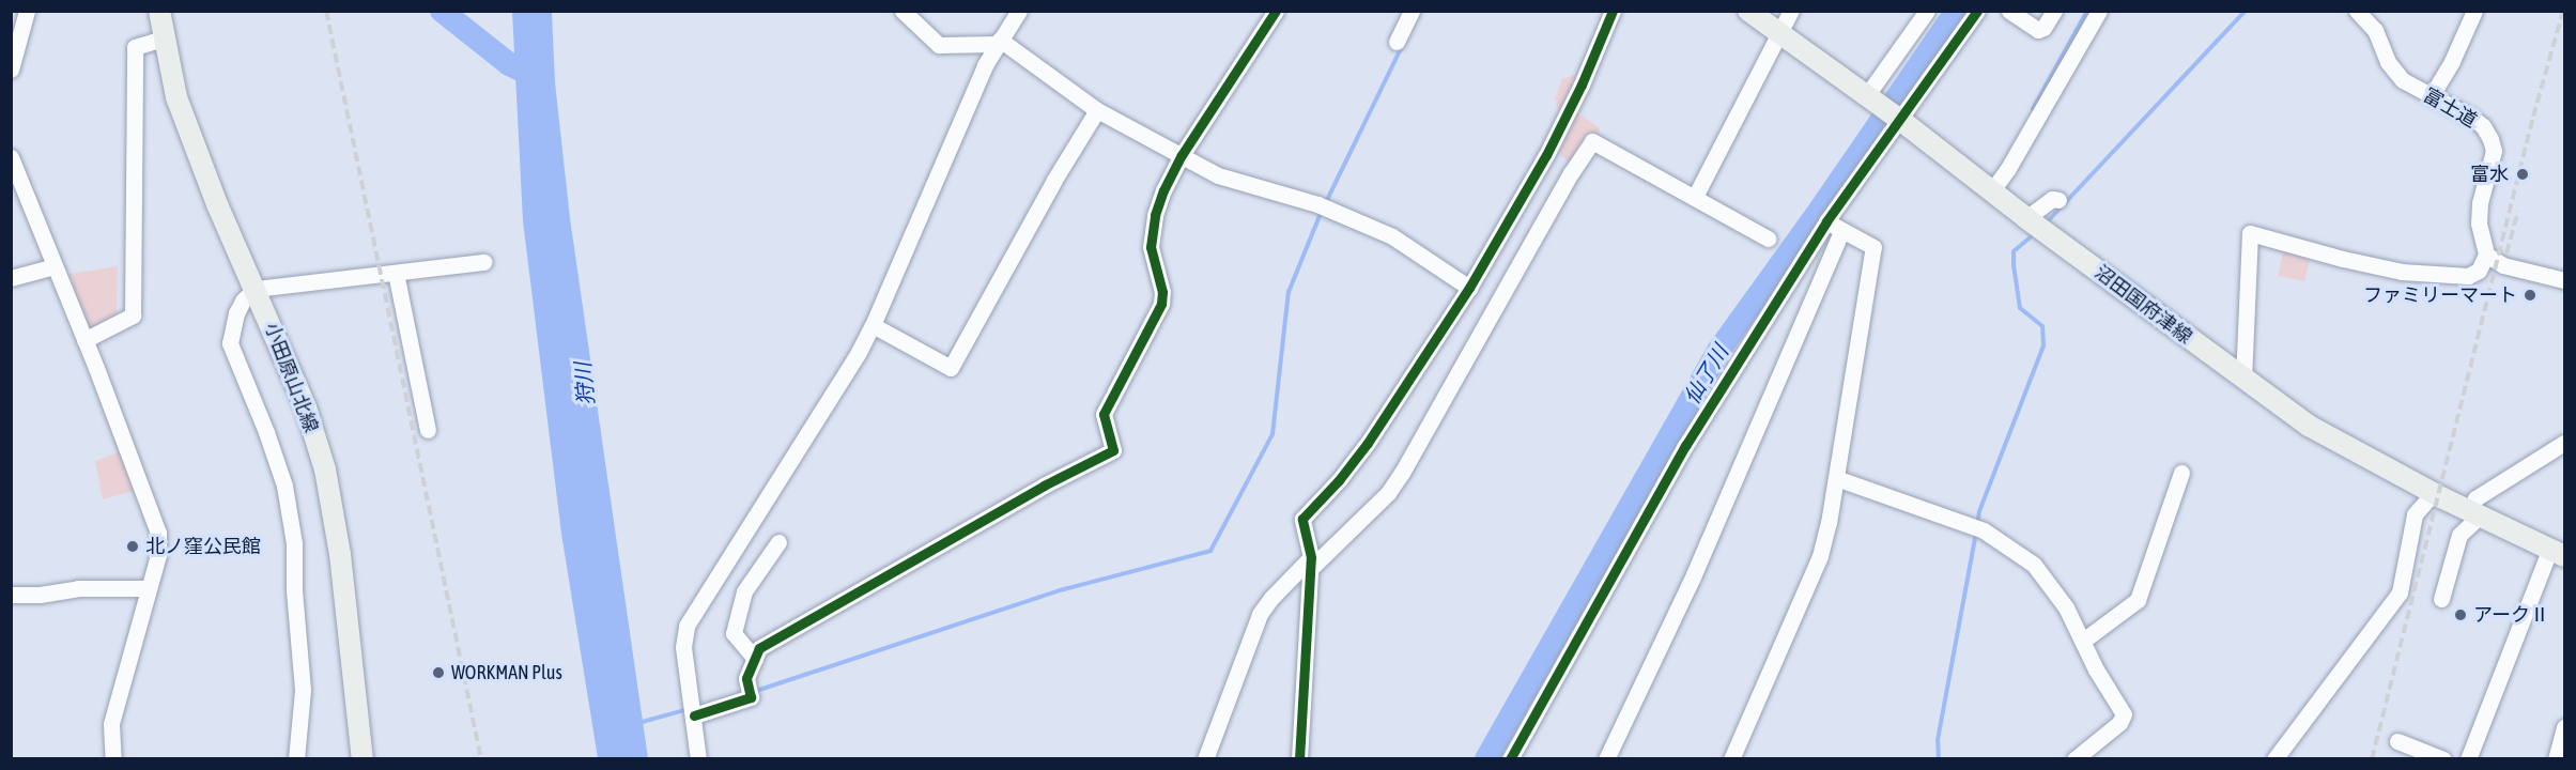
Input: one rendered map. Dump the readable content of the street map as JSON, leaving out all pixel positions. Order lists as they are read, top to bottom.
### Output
{
  "streets": {
    "main road": ["沼田国府津線", "小田原山北線"],
    "street": ["富士道"]
  },
  "water": ["仙了川", "狩川"],
  "places": [
    "富水",
    "ファミリーマート",
    "北ノ窪公民館",
    "アークⅡ",
    "WORKMAN Plus"
  ]
}
